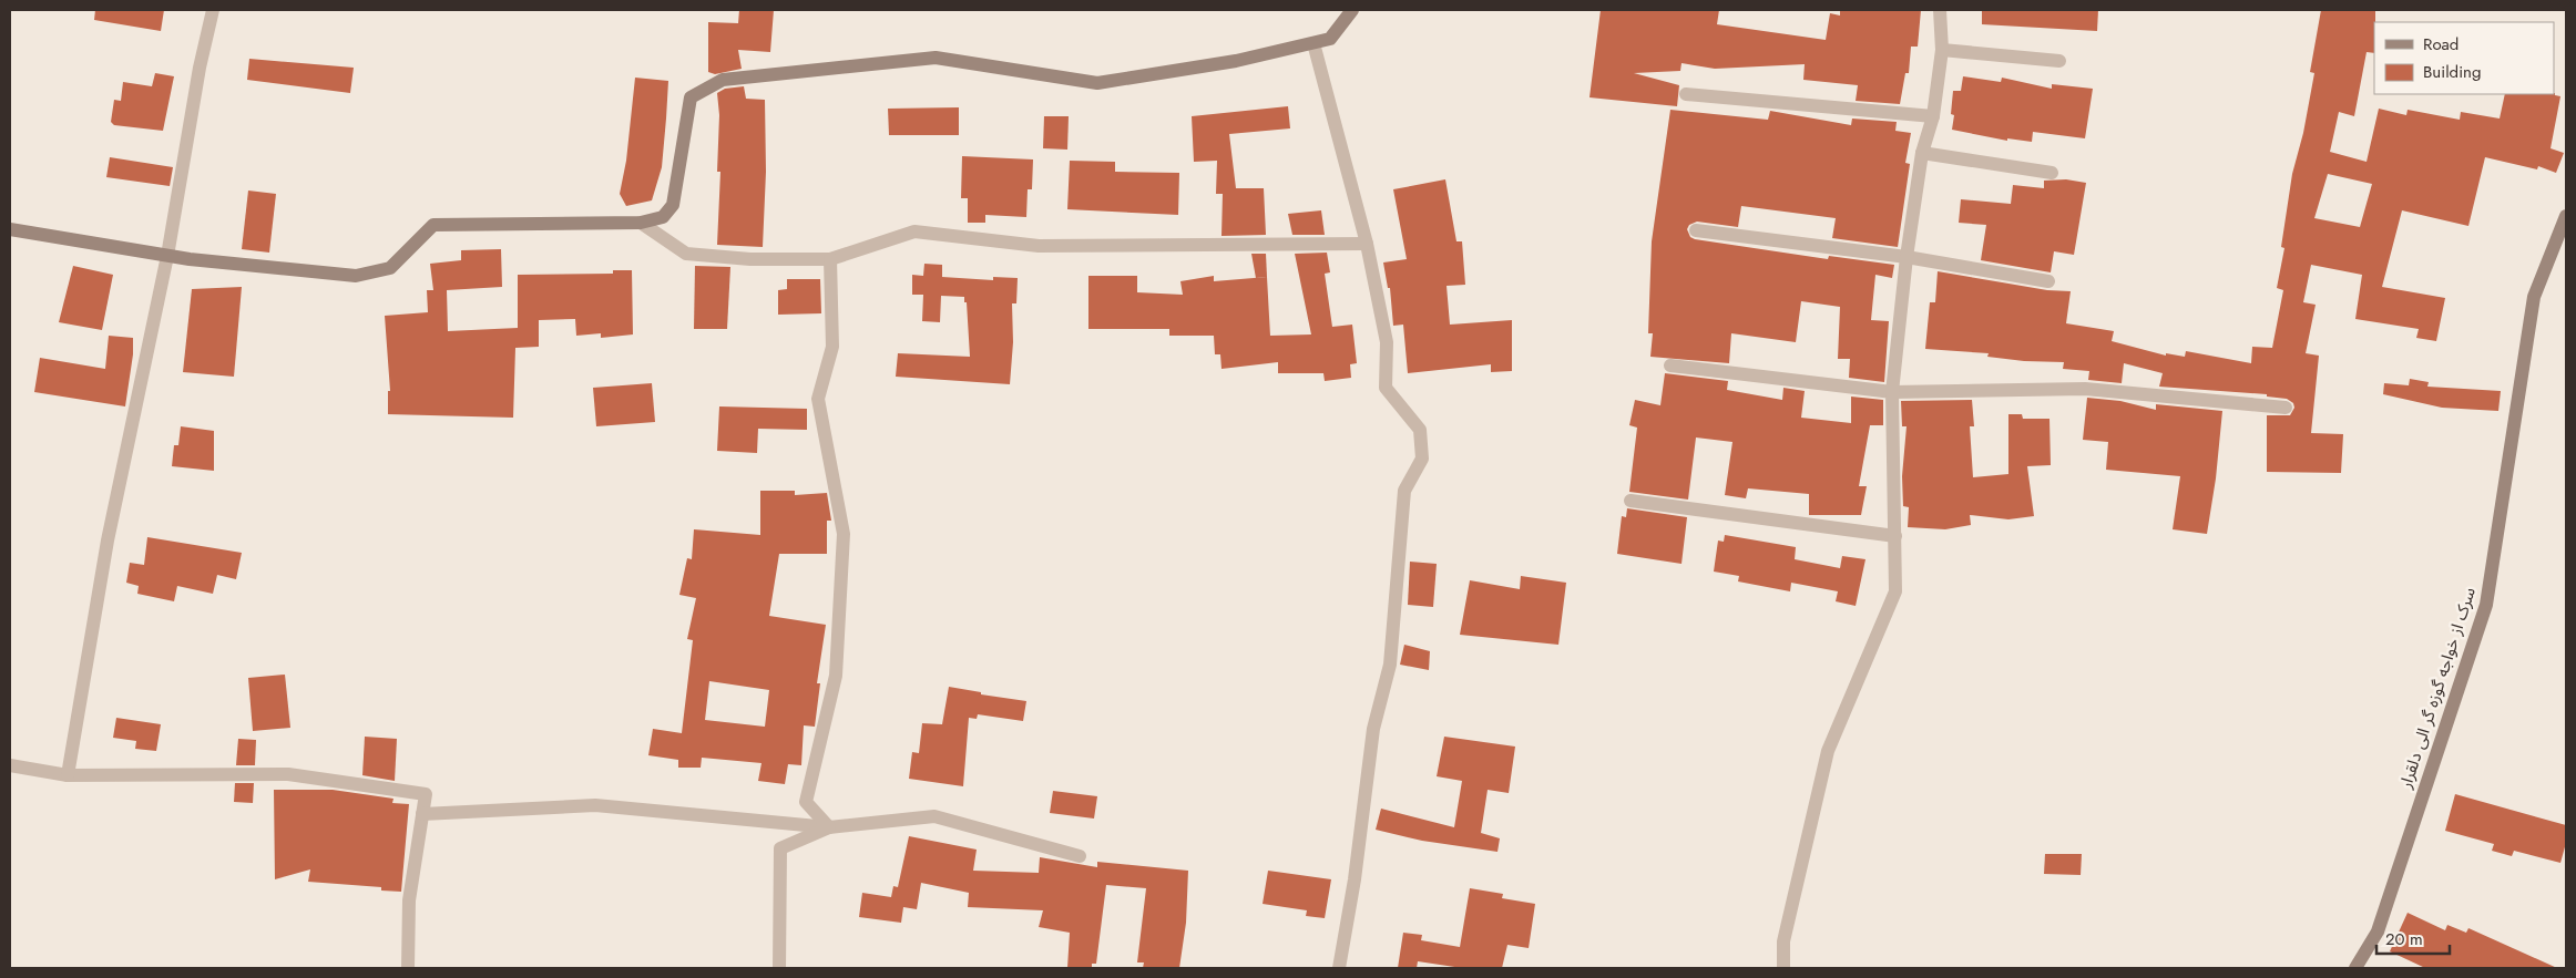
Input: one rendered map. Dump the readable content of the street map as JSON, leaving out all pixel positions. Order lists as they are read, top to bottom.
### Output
{
  "streets": {
    "street": ["سرک از خواجه گوزه گر الی دلقرار"]
  },
  "legend": ["Road", "Building"],
  "scale_bar": "20 m"
}
